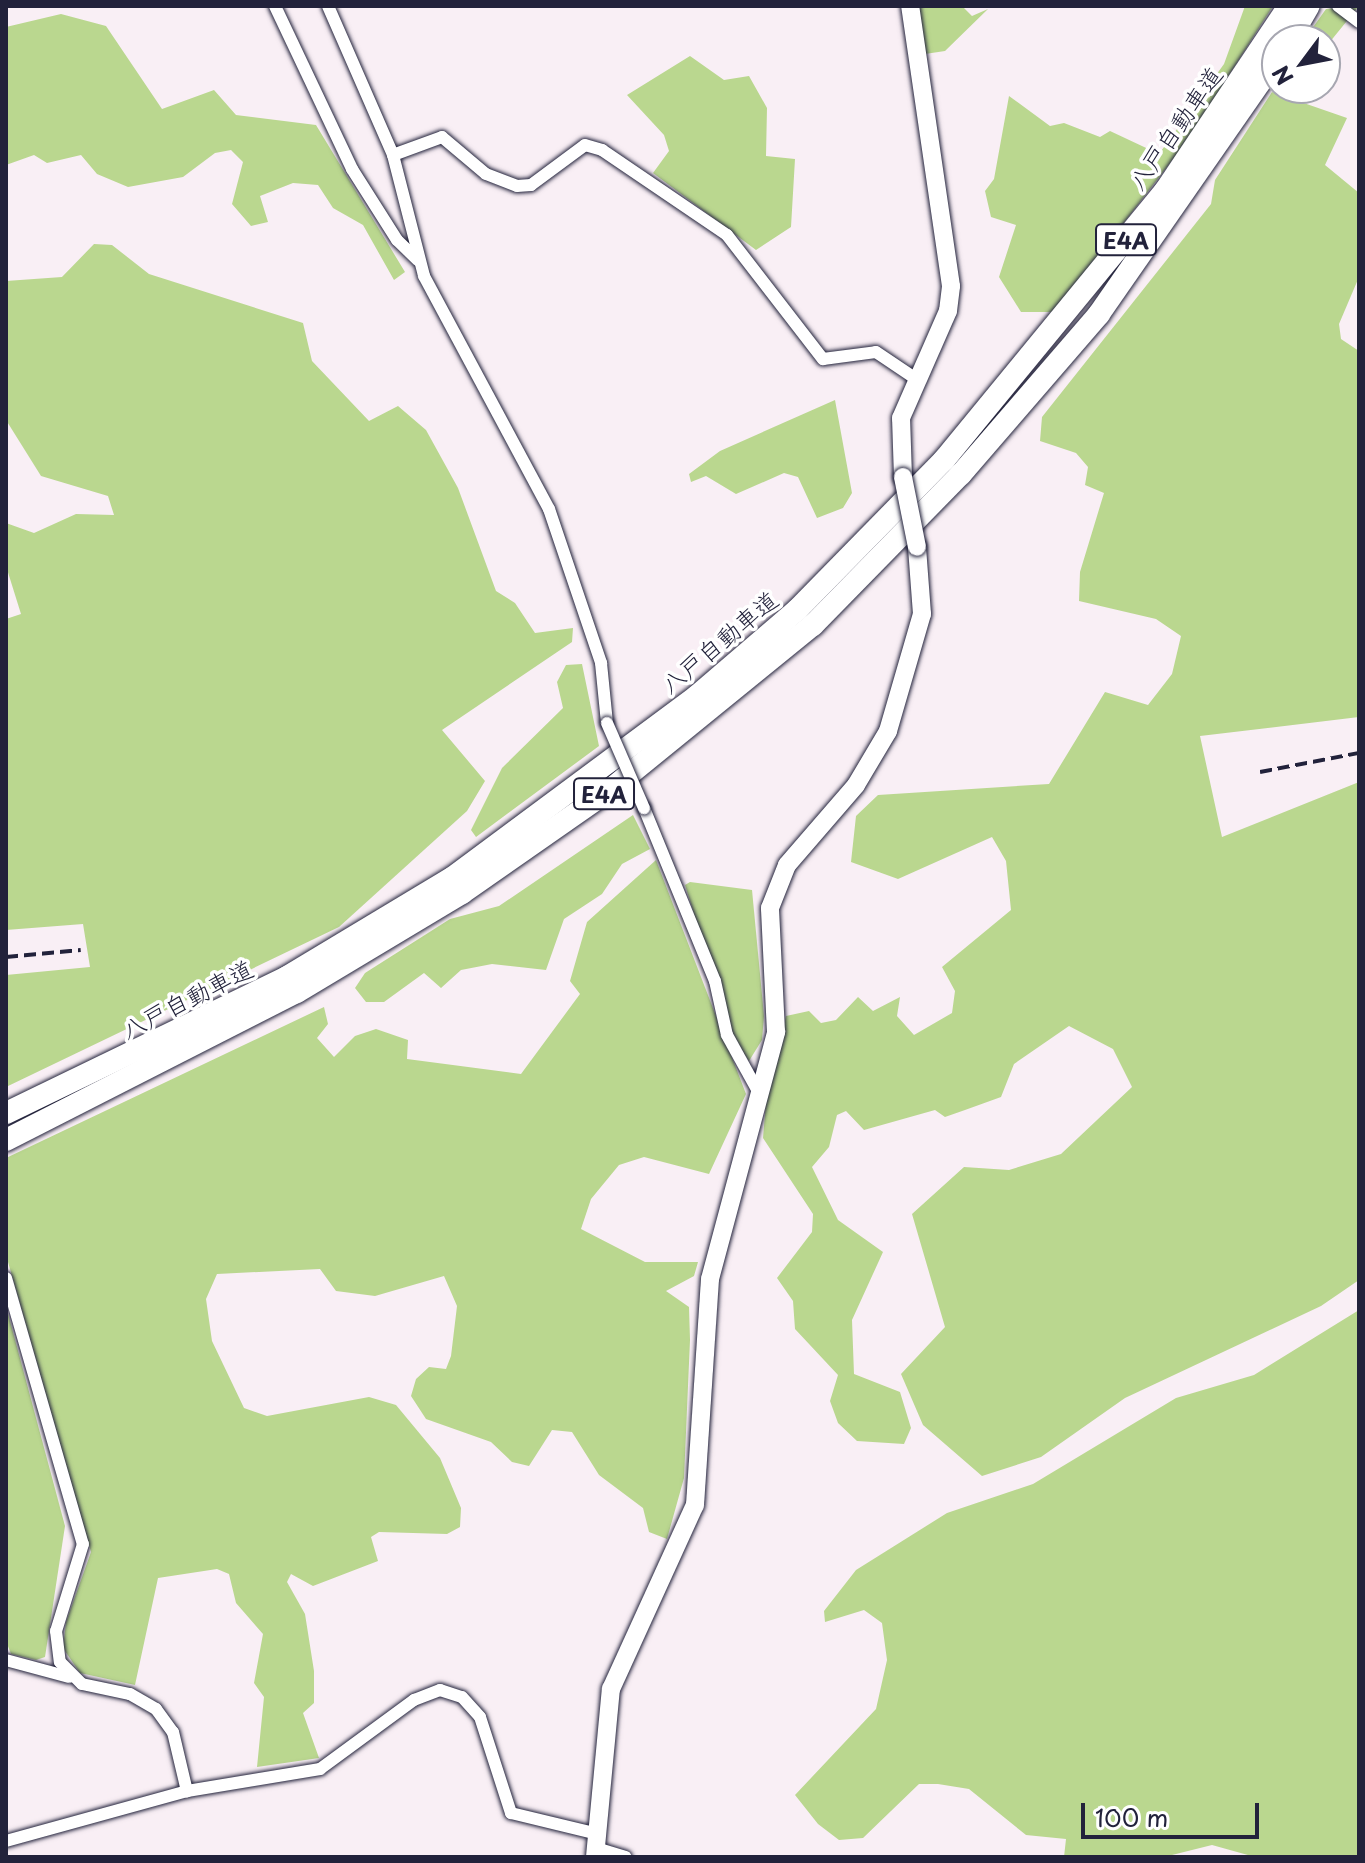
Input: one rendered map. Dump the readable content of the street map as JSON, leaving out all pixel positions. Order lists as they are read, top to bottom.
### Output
{
  "streets": {
    "highway": ["八戸自動車道", "E4A"]
  },
  "scale_bar": "100 m",
  "north": "bottom left"
}
